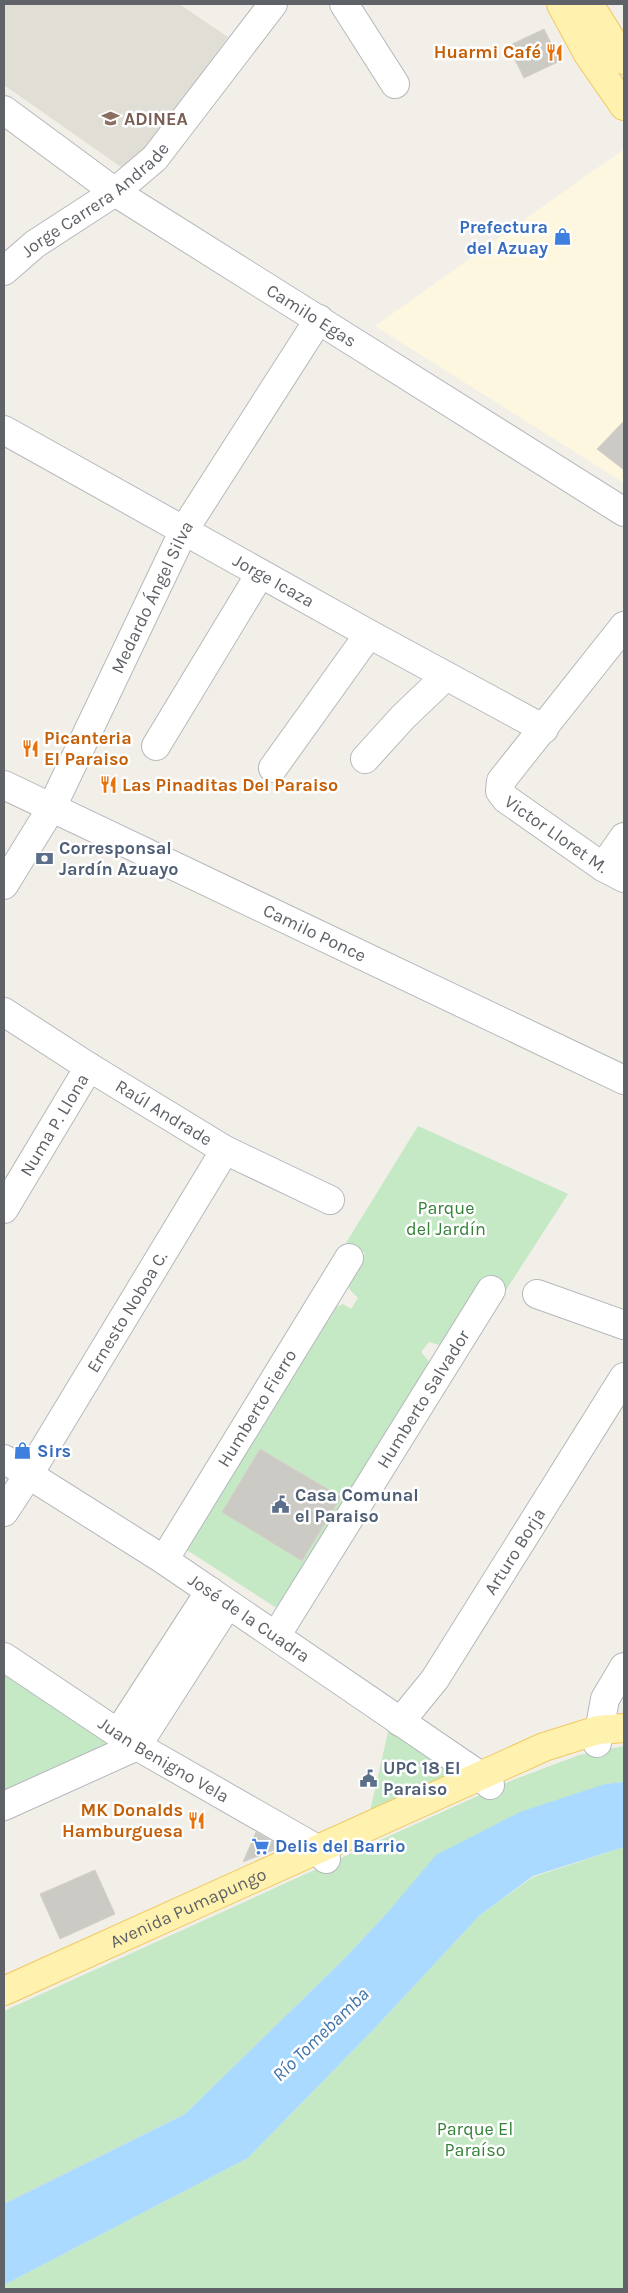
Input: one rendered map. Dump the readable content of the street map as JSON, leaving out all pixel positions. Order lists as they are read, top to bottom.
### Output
{
  "streets": {
    "main road": ["Avenida Pumapungo"],
    "street": [
      "Jorge Carrera Andrade",
      "Camilo Egas",
      "Jorge Icaza",
      "Medardo Ángel Silva",
      "Victor Lloret M.",
      "Camilo Ponce",
      "Raúl Andrade",
      "Numa P. Llona",
      "Ernesto Noboa C.",
      "Humberto Salvador",
      "Humberto Fierro",
      "Arturo Borja",
      "José de la Cuadra",
      "Juan Benigno Vela"
    ]
  },
  "crossings": [
    ["Jorge Carrera Andrade", "Camilo Egas"],
    ["Camilo Egas", "Medardo Ángel Silva"],
    ["Jorge Icaza", "Medardo Ángel Silva"],
    ["Jorge Icaza", "Victor Lloret M."],
    ["Medardo Ángel Silva", "Camilo Ponce"],
    ["Raúl Andrade", "Numa P. Llona"],
    ["Raúl Andrade", "Ernesto Noboa C."],
    ["Ernesto Noboa C.", "José de la Cuadra"],
    ["Humberto Salvador", "José de la Cuadra"],
    ["Humberto Fierro", "José de la Cuadra"],
    ["Arturo Borja", "José de la Cuadra"],
    ["José de la Cuadra", "Avenida Pumapungo"],
    ["Juan Benigno Vela", "Avenida Pumapungo"]
  ],
  "water": ["Río Tomebamba"],
  "parks": ["Parque del Jardín", "Parque El Paraíso"],
  "places": {
    "restaurant": [
      "Huarmi Café",
      "Picanteria El Paraiso",
      "Las Pinaditas Del Paraiso",
      "MK Donalds Hamburguesa"
    ],
    "school or university": ["ADINEA"],
    "shop": ["Prefectura del Azuay", "Sirs"],
    "bank": ["Corresponsal Jardín Azuayo"],
    "public building": ["Casa Comunal el Paraiso", "UPC 18 El Paraiso"],
    "supermarket": ["Delis del Barrio"]
  }
}
